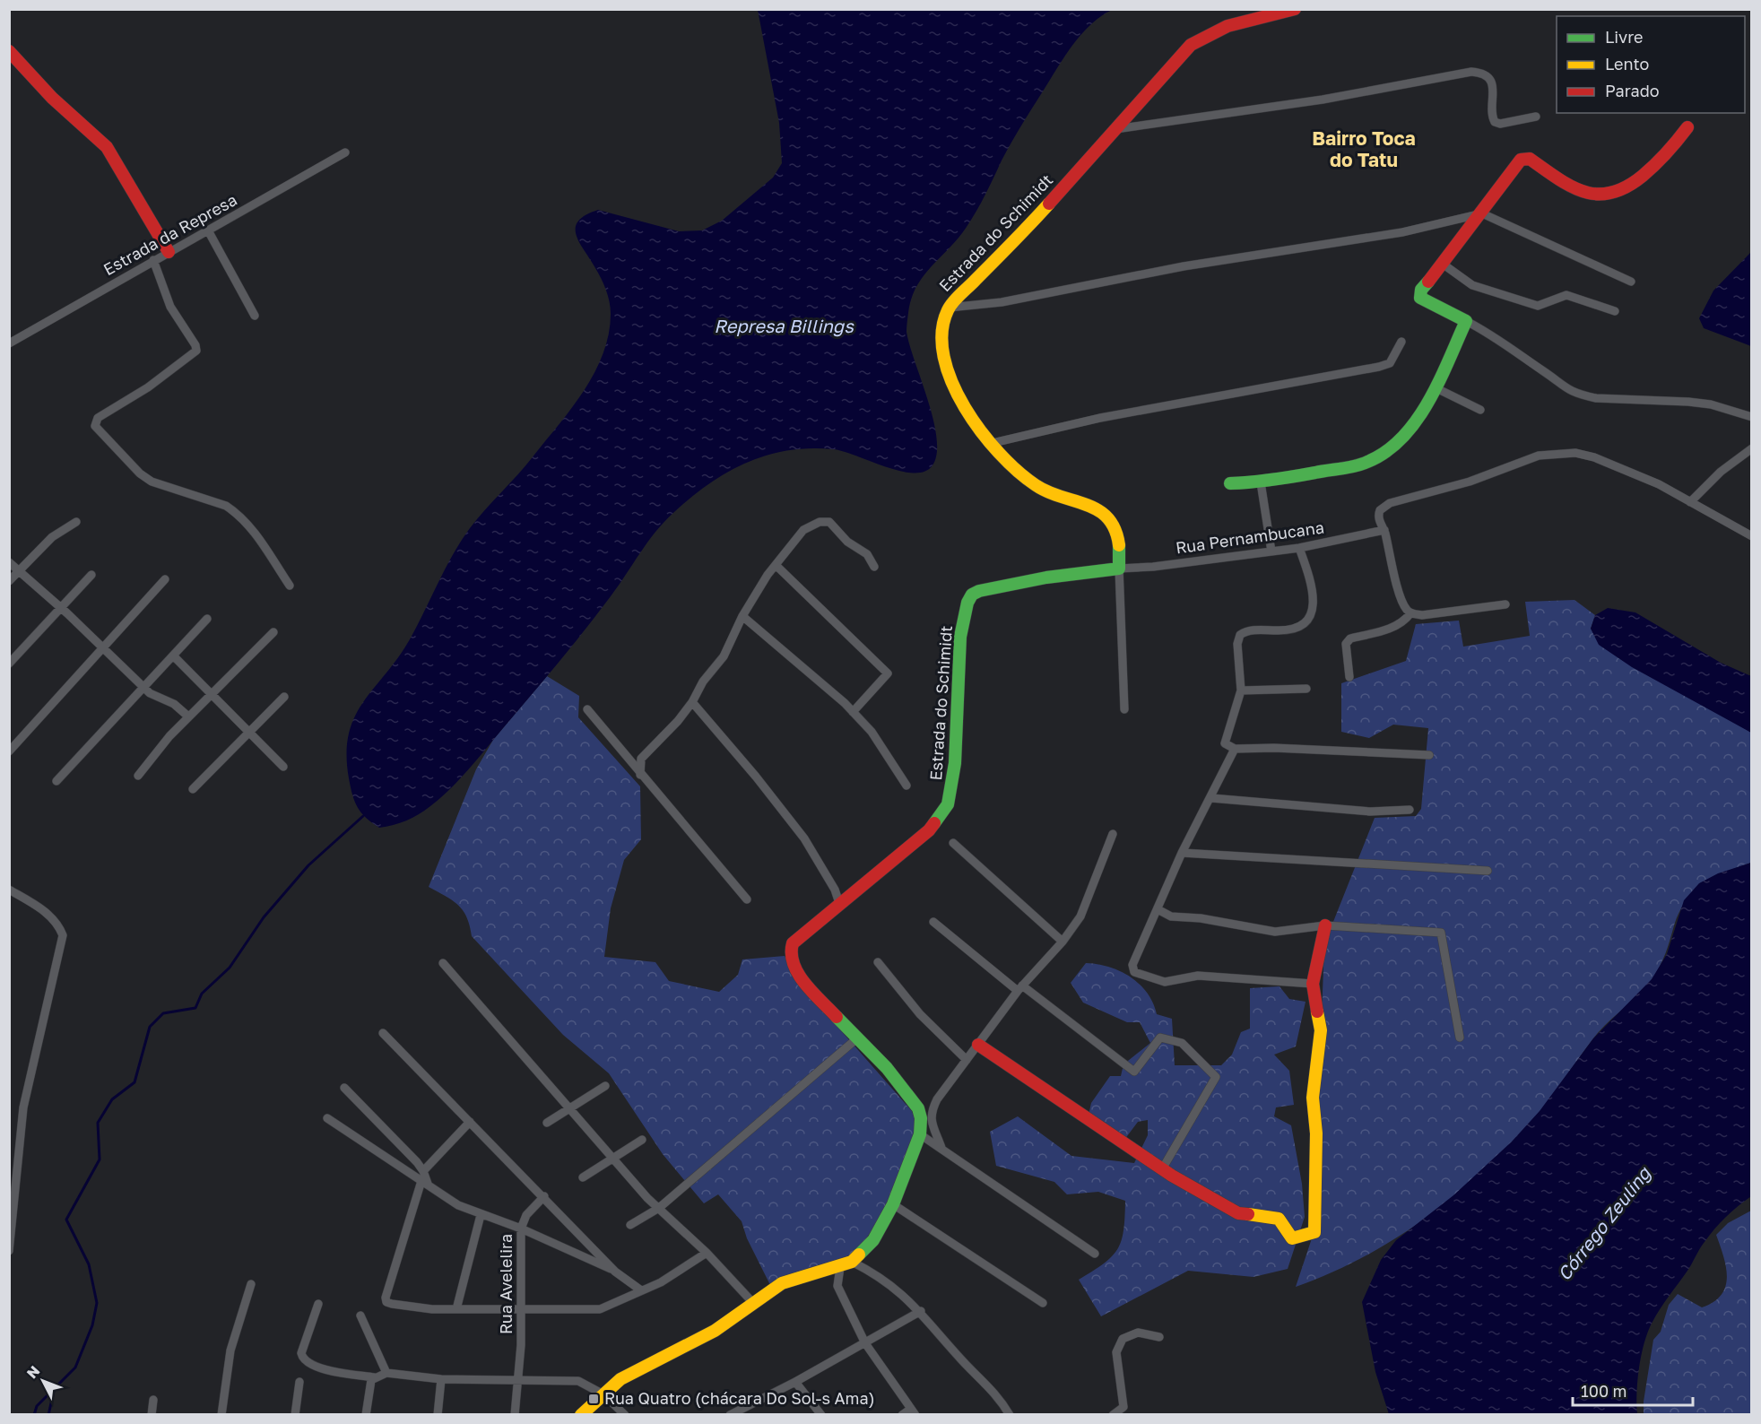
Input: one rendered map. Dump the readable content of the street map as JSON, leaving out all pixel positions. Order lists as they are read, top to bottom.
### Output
{
  "streets": {
    "street": [
      "Estrada do Schimidt",
      "Estrada da Represa",
      "Rua Pernambucana",
      "Rua Avelelira"
    ]
  },
  "crossings": [
    ["Estrada do Schimidt", "Rua Pernambucana"]
  ],
  "districts": ["Bairro Toca do Tatu"],
  "water": ["Represa Billings", "Córrego Zeuling"],
  "places": {
    "transit": ["Rua Quatro (chácara Do Sol-s Ama)"]
  },
  "legend": ["Livre", "Lento", "Parado"],
  "scale_bar": "100 m",
  "north": "top left"
}
